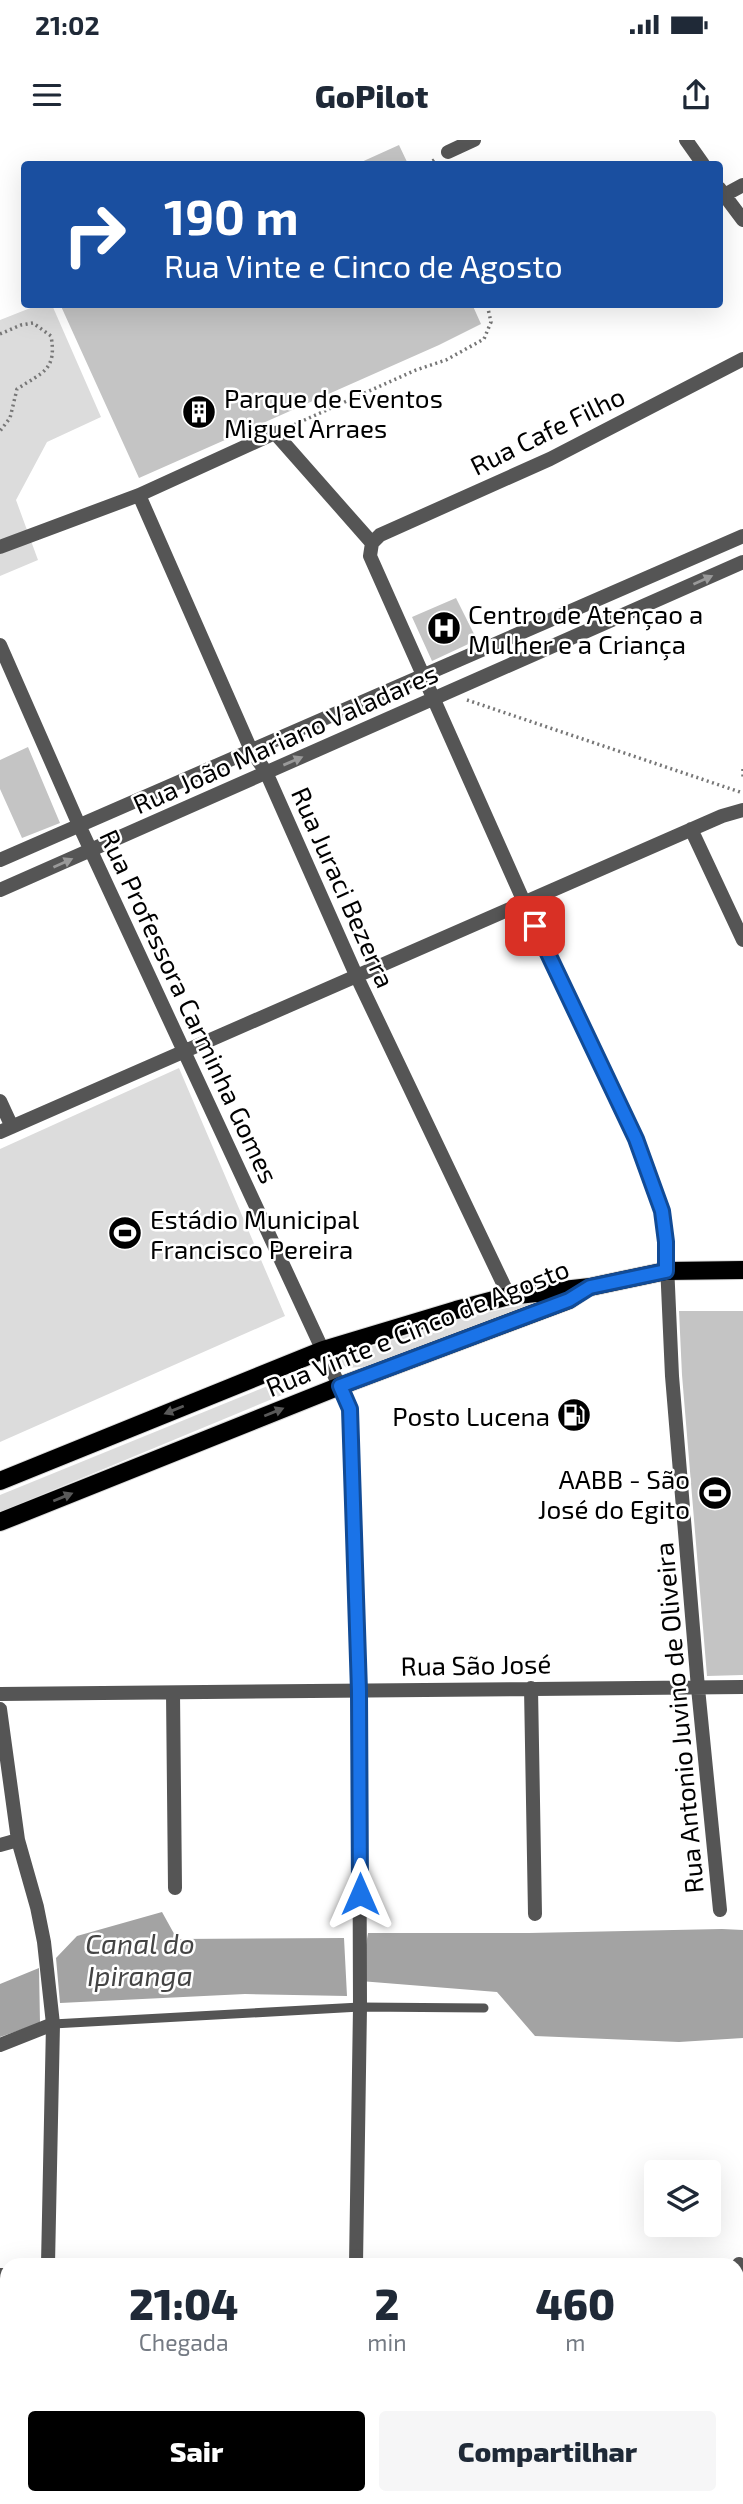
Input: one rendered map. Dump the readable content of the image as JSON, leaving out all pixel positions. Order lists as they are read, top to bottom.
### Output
{
  "streets": {
    "main road": ["Rua Vinte e Cinco de Agosto"],
    "street": [
      "Rua Cafe Filho",
      "Rua João Mariano Valadares",
      "Rua Juraci Bezerra",
      "Rua Professora Carminha Gomes",
      "Rua São José",
      "Rua Antonio Juvino de Oliveira"
    ]
  },
  "crossings": [
    ["Rua Cafe Filho", "Rua Antonio Juvino de Oliveira"],
    ["Rua João Mariano Valadares", "Rua Juraci Bezerra"],
    ["Rua João Mariano Valadares", "Rua Professora Carminha Gomes"],
    ["Rua João Mariano Valadares", "Rua Antonio Juvino de Oliveira"],
    ["Rua Juraci Bezerra", "Rua Vinte e Cinco de Agosto"],
    ["Rua Professora Carminha Gomes", "Rua Vinte e Cinco de Agosto"],
    ["Rua Professora Carminha Gomes", "Rua São José"],
    ["Rua São José", "Rua Antonio Juvino de Oliveira"]
  ],
  "water": ["Canal do Ipiranga"],
  "places": {
    "building": ["Parque de Eventos Miguel Arraes"],
    "hospital": ["Centro de Atençao a Mulher e a Criança"],
    "sports": ["Estádio Municipal Francisco Pereira", "AABB - São José do Egito"],
    "fuel station": ["Posto Lucena"]
  },
  "page": {
    "status": "21:02",
    "header": "GoPilot",
    "turn": ["190 m", "Rua Vinte e Cinco de Agosto"],
    "eta": [
      "21:04",
      "Chegada",
      "2",
      "min",
      "460",
      "m"
    ],
    "buttons": ["Sair", "Compartilhar"]
  }
}
